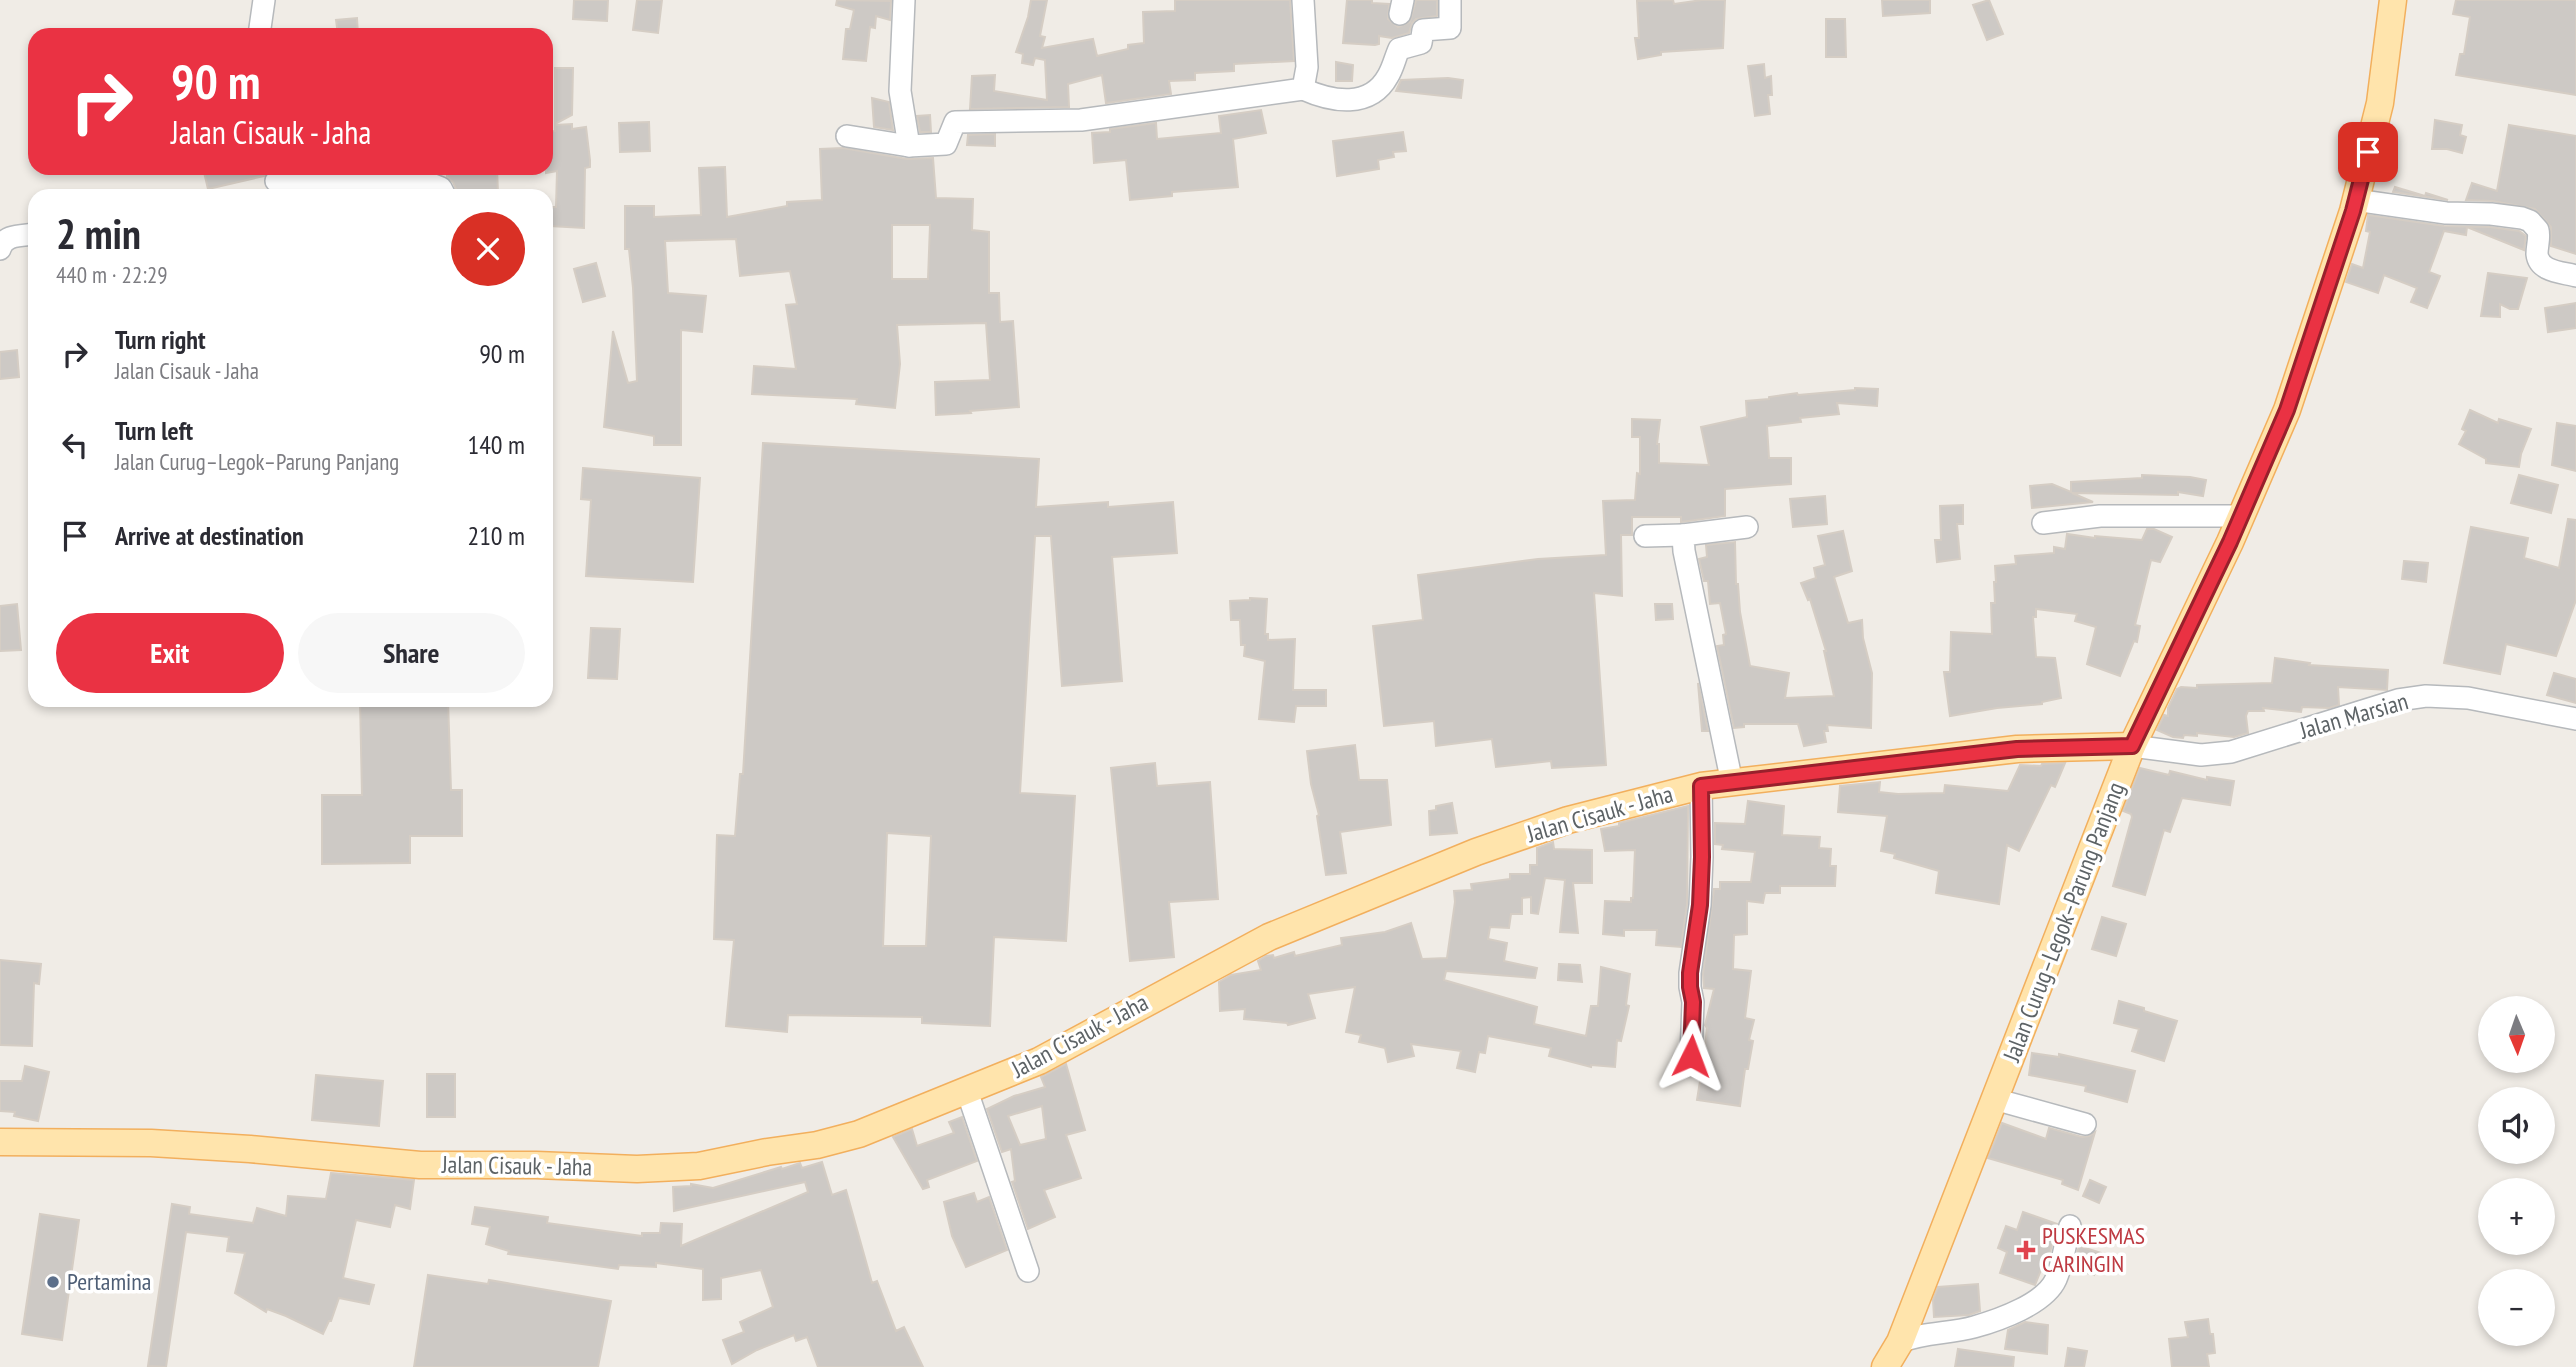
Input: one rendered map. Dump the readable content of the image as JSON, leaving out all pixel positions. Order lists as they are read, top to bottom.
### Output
{
  "streets": {
    "main road": ["Jalan Cisauk - Jaha", "Jalan Curug–Legok–Parung Panjang"],
    "street": ["Jalan Marsian"]
  },
  "crossings": [
    ["Jalan Marsian", "Jalan Cisauk - Jaha"],
    ["Jalan Marsian", "Jalan Curug–Legok–Parung Panjang"],
    ["Jalan Cisauk - Jaha", "Jalan Curug–Legok–Parung Panjang"]
  ],
  "places": {
    "health": ["PUSKESMAS CARINGIN"],
    "other": ["Pertamina"]
  },
  "north": "bottom",
  "page": {
    "turn": ["90 m", "Jalan Cisauk - Jaha"],
    "heading": ["2 min", "440 m · 22:29"],
    "list": [
      {
        "name": "Turn right",
        "note": "Jalan Cisauk - Jaha",
        "value": "90 m"
      },
      {
        "name": "Turn left",
        "note": "Jalan Curug–Legok–Parung Panjang",
        "value": "140 m"
      },
      {
        "name": "Arrive at destination",
        "value": "210 m"
      }
    ],
    "buttons": ["Exit", "Share"],
    "map_buttons": ["+", "−"]
  }
}
